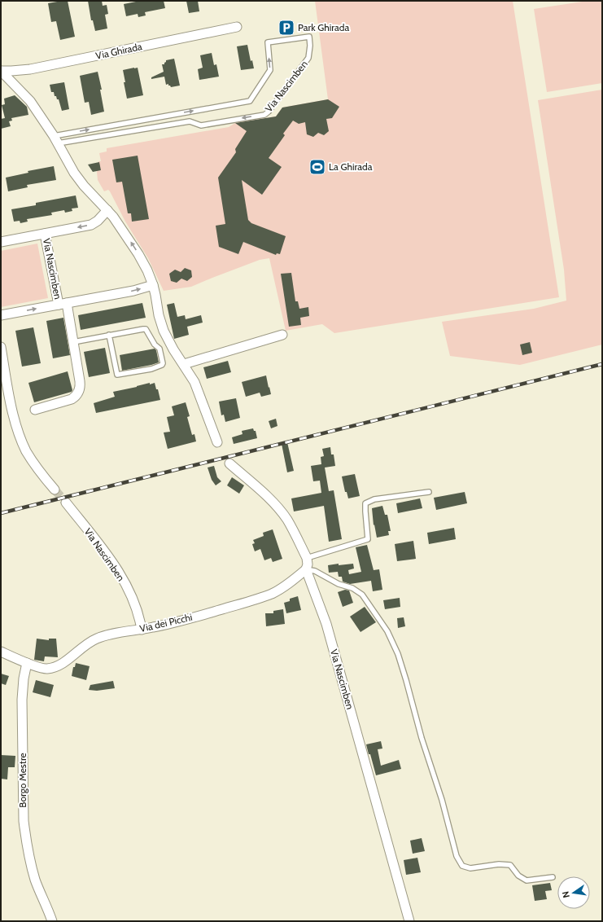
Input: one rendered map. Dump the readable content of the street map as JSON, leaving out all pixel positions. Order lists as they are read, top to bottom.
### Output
{
  "streets": {
    "street": [
      "Via Ghirada",
      "Via Nascimben",
      "Via dei Picchi",
      "Borgo Mestre"
    ]
  },
  "crossings": [
    ["Via Nascimben", "Via dei Picchi"],
    ["Via dei Picchi", "Borgo Mestre"]
  ],
  "places": {
    "parking": ["Park Ghirada"],
    "sports": ["La Ghirada"]
  },
  "north": "left"
}
